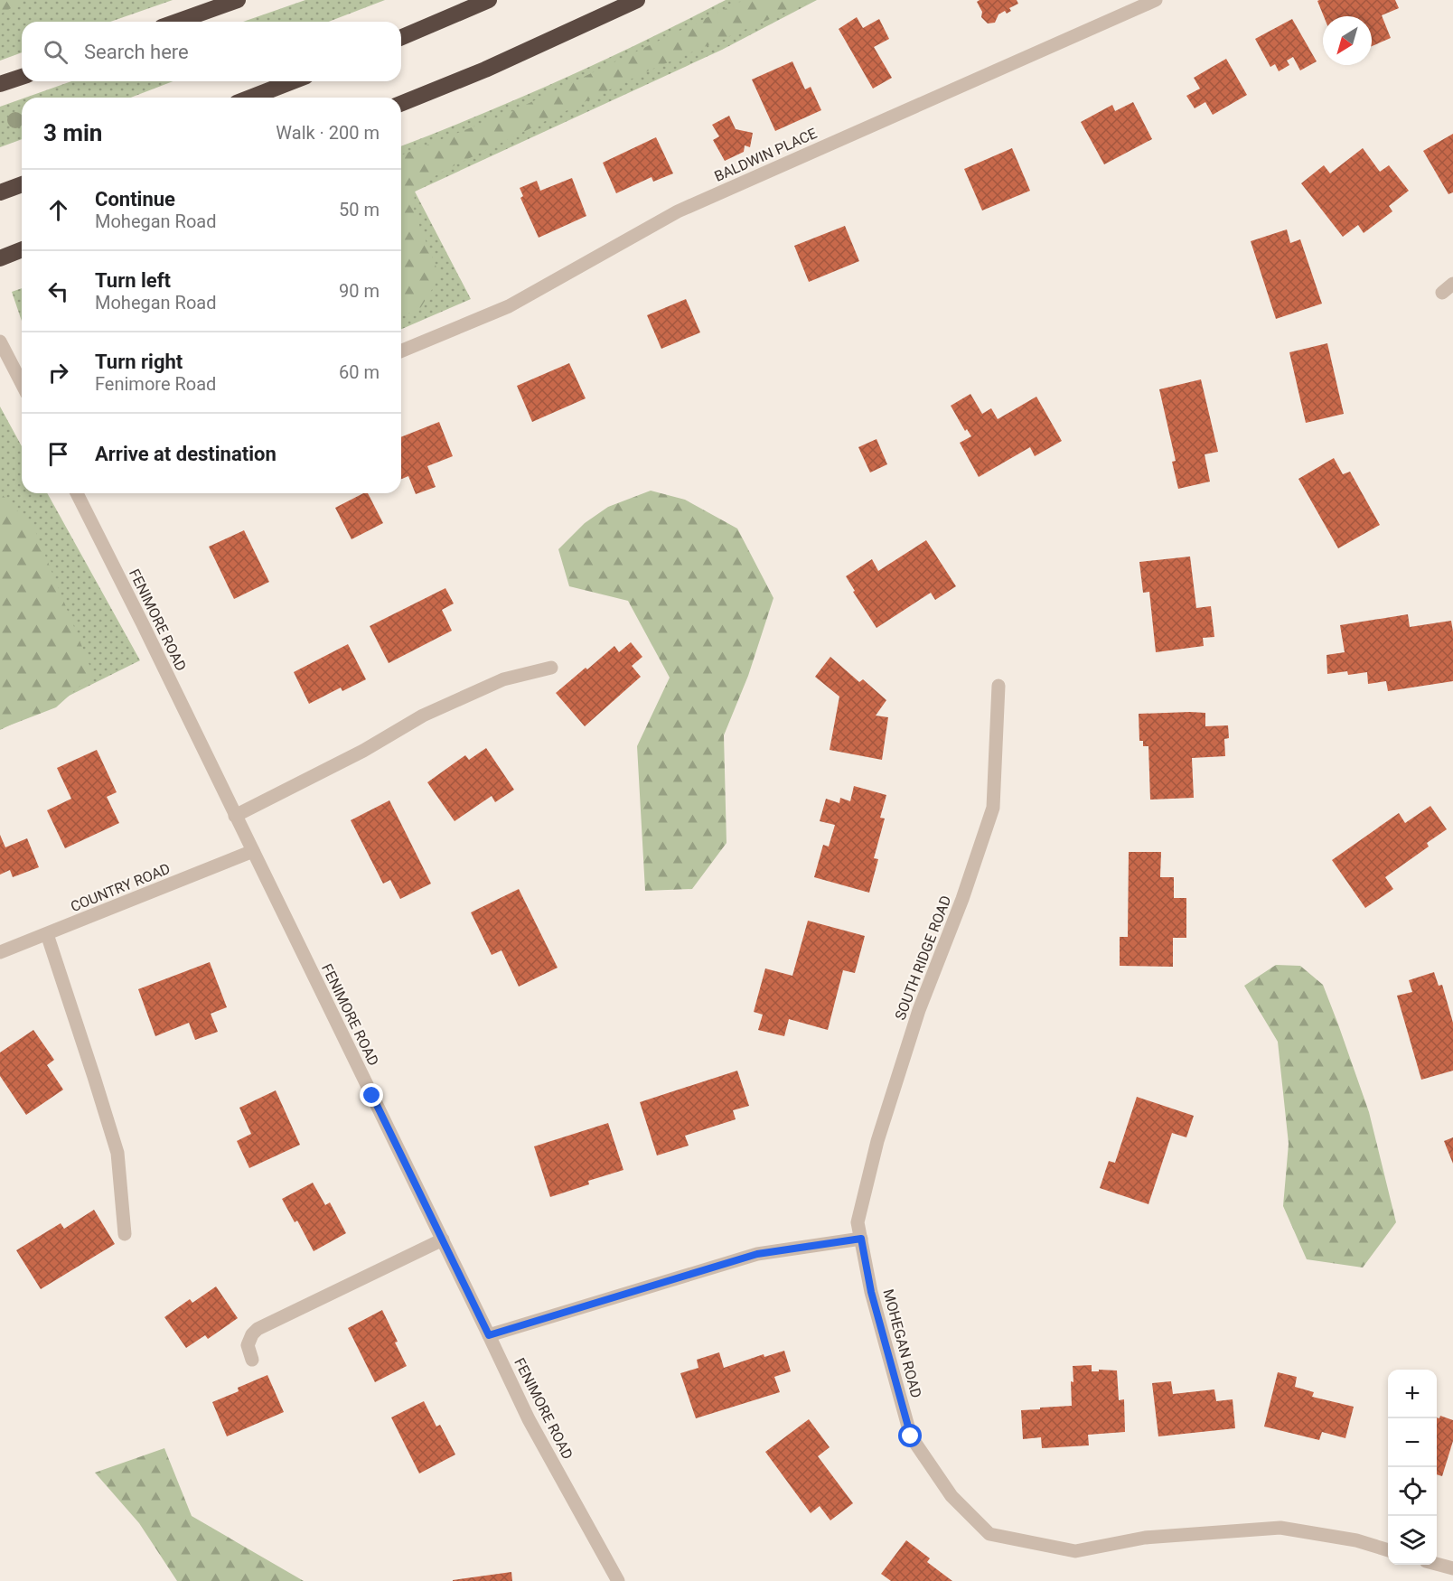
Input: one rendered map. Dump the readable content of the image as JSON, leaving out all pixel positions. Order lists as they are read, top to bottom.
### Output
{
  "streets": {
    "street": [
      "BALDWIN PLACE",
      "FENIMORE ROAD",
      "COUNTRY ROAD",
      "SOUTH RIDGE ROAD",
      "MOHEGAN ROAD"
    ]
  },
  "crossings": [
    ["FENIMORE ROAD", "COUNTRY ROAD"],
    ["SOUTH RIDGE ROAD", "MOHEGAN ROAD"]
  ],
  "north": "bottom left",
  "page": {
    "search": "Search here",
    "heading": ["3 min", "Walk · 200 m"],
    "list": [
      ["Continue", "Mohegan Road", "50 m"],
      ["Turn left", "Mohegan Road", "90 m"],
      ["Turn right", "Fenimore Road", "60 m"],
      "Arrive at destination"
    ],
    "map_buttons": ["+", "−"]
  }
}
